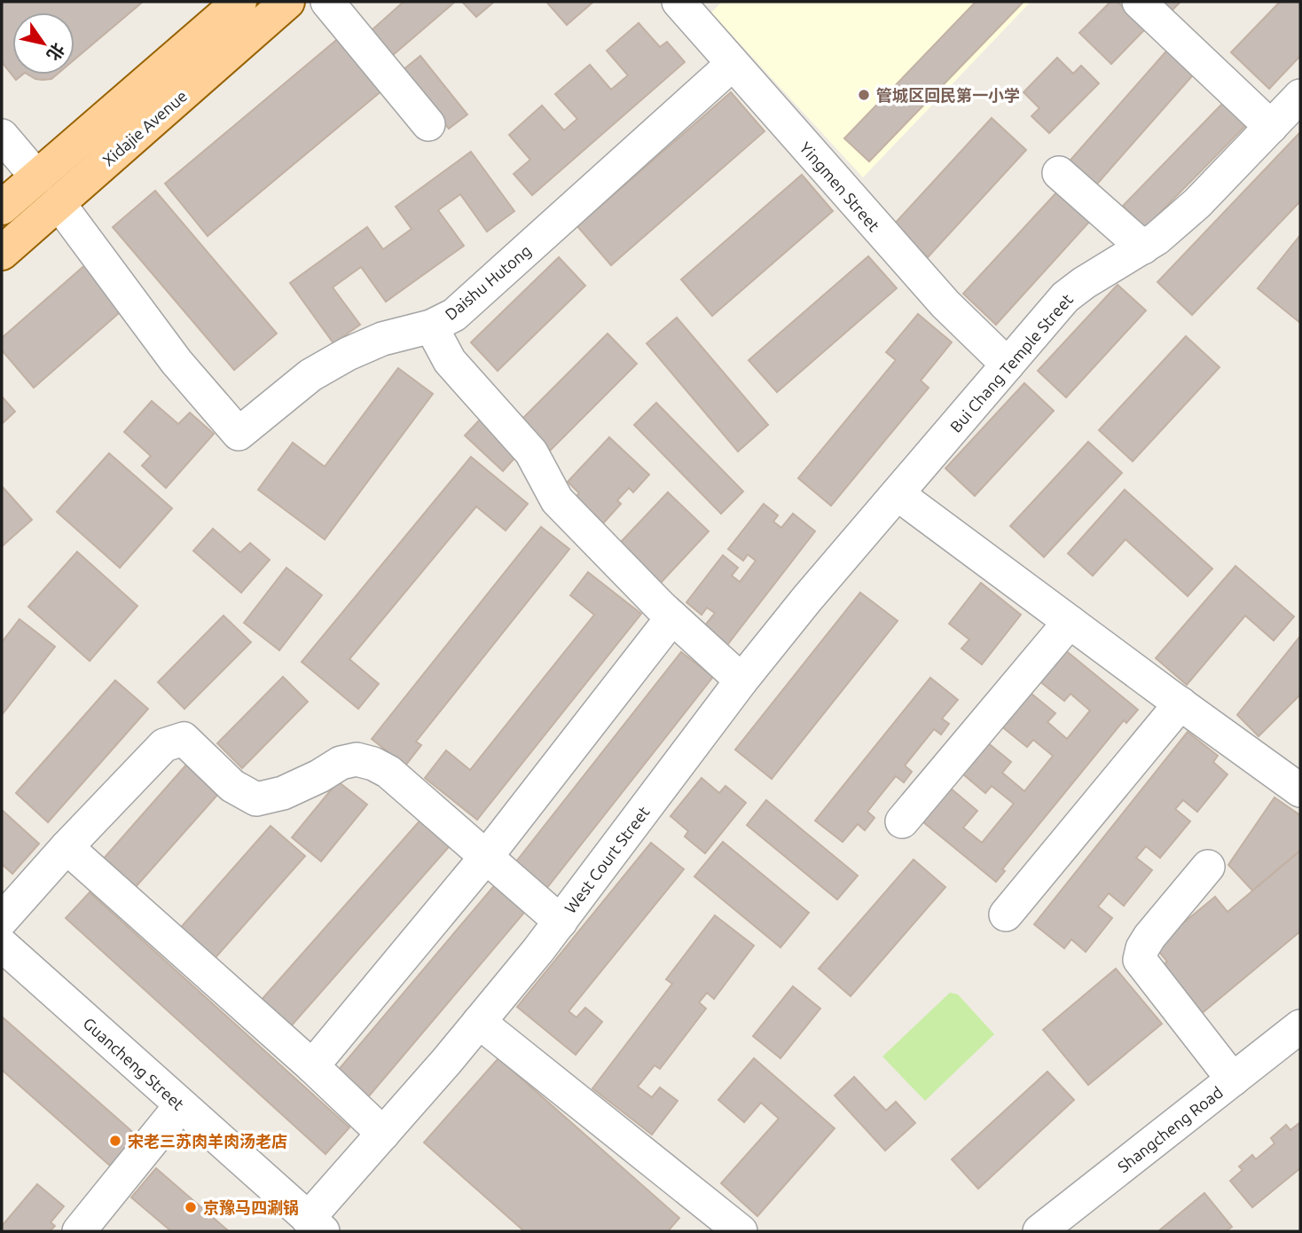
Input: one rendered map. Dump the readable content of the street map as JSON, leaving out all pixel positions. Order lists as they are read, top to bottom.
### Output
{
  "streets": {
    "main road": ["Xidajie Avenue"],
    "street": [
      "Yingmen Street",
      "Daishu Hutong",
      "Bui Chang Temple Street",
      "West Court Street",
      "Guancheng Street",
      "Shangcheng Road"
    ]
  },
  "crossings": [
    ["Xidajie Avenue", "Daishu Hutong"],
    ["Yingmen Street", "Daishu Hutong"],
    ["Yingmen Street", "Bui Chang Temple Street"],
    ["Bui Chang Temple Street", "West Court Street"],
    ["West Court Street", "Guancheng Street"]
  ],
  "places": ["管城区回民第一小学", "宋老三苏肉羊肉汤老店", "京豫马四涮锅"],
  "north": "bottom right"
}
